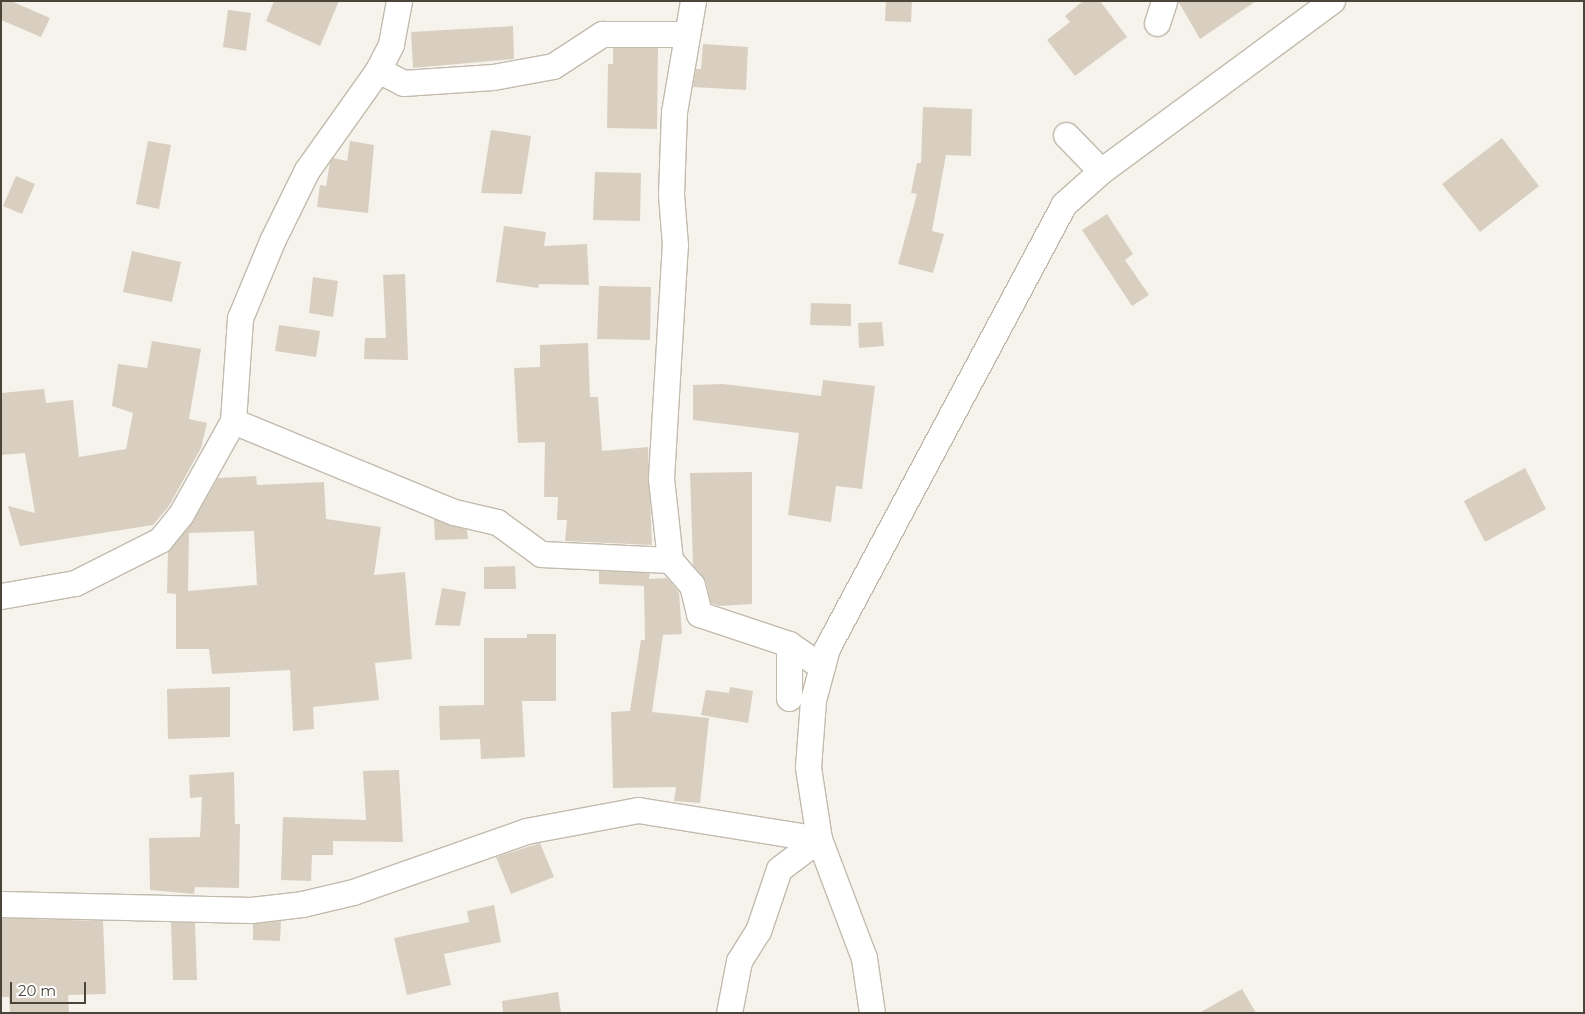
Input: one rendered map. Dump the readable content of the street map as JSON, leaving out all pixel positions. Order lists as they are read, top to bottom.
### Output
{
  "scale_bar": "20 m"
}
